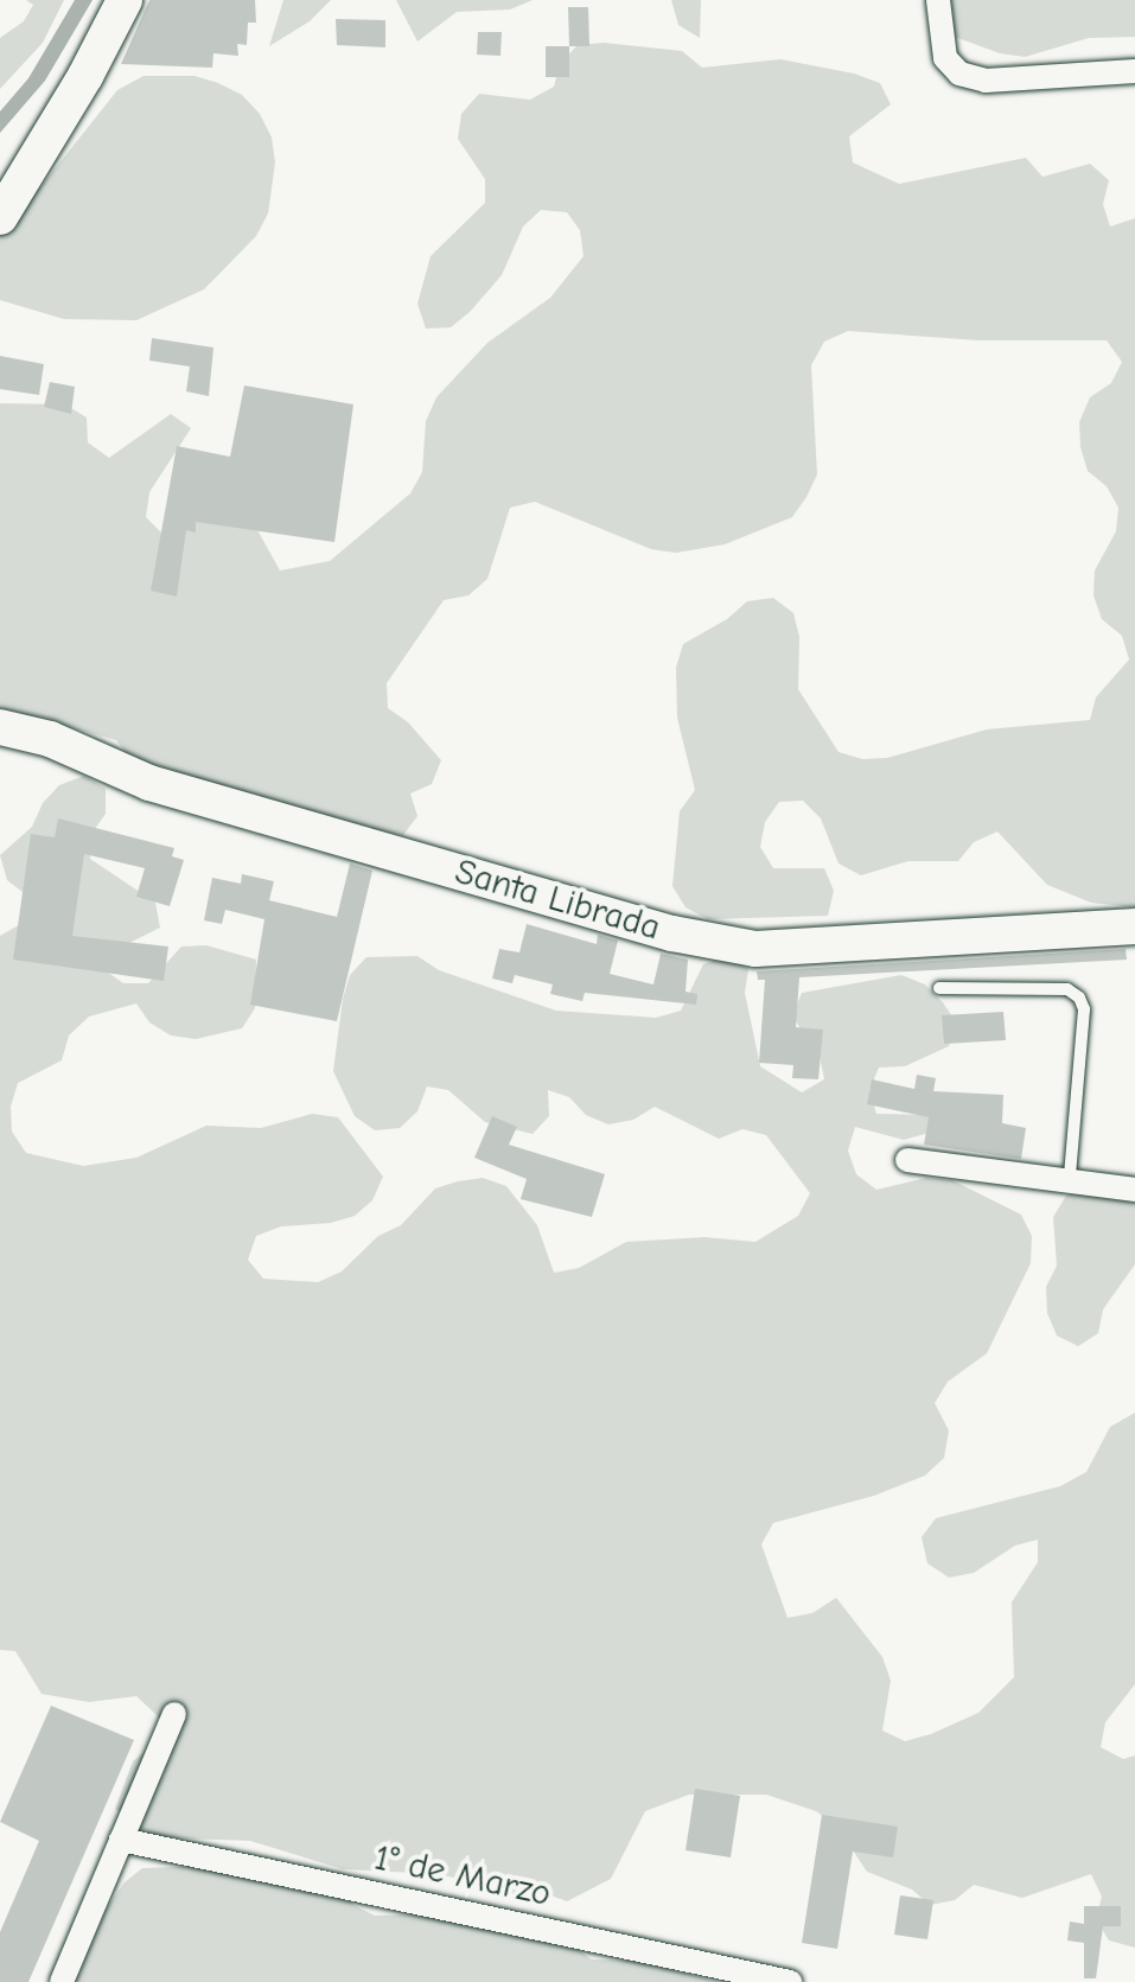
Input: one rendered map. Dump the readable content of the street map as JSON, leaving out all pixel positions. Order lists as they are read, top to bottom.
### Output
{
  "streets": {
    "street": ["Santa Librada", "1° de Marzo"]
  }
}
